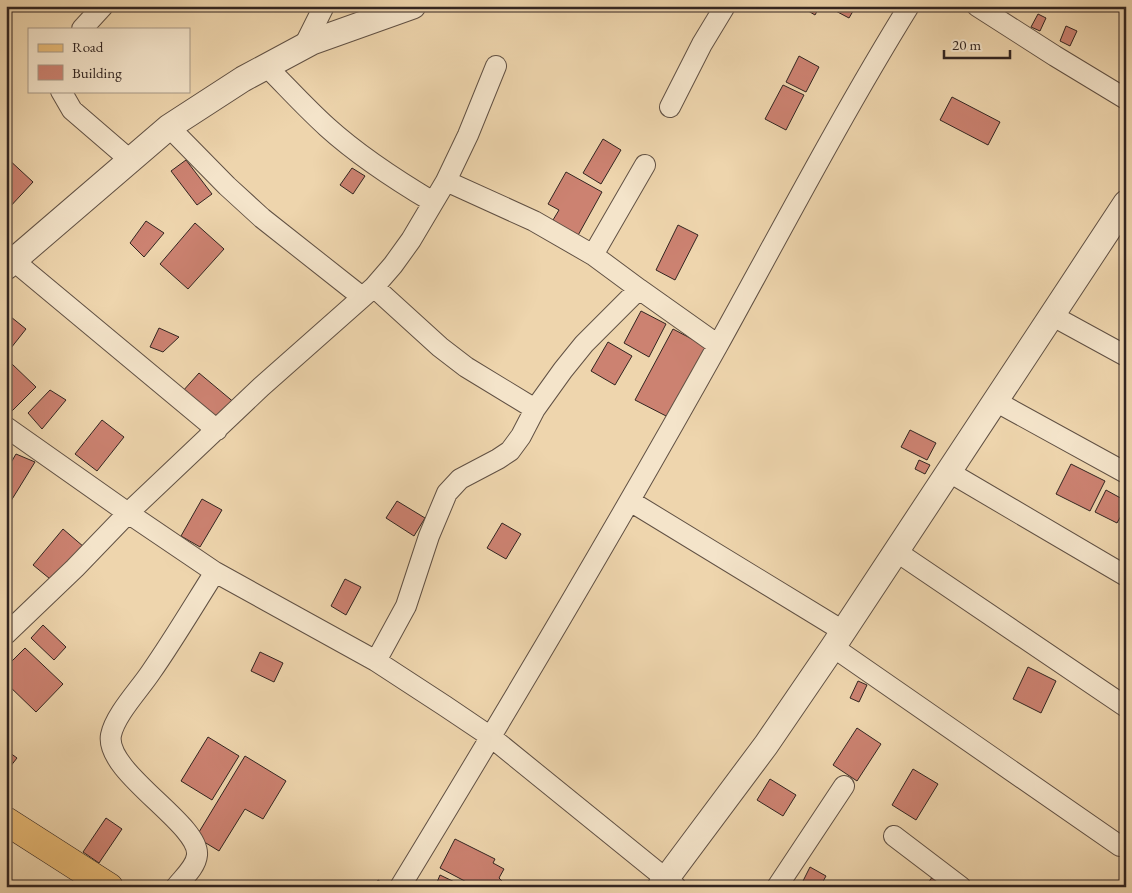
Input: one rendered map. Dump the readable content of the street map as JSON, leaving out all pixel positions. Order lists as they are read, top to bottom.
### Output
{
  "legend": ["Road", "Building"],
  "scale_bar": "20 m"
}
